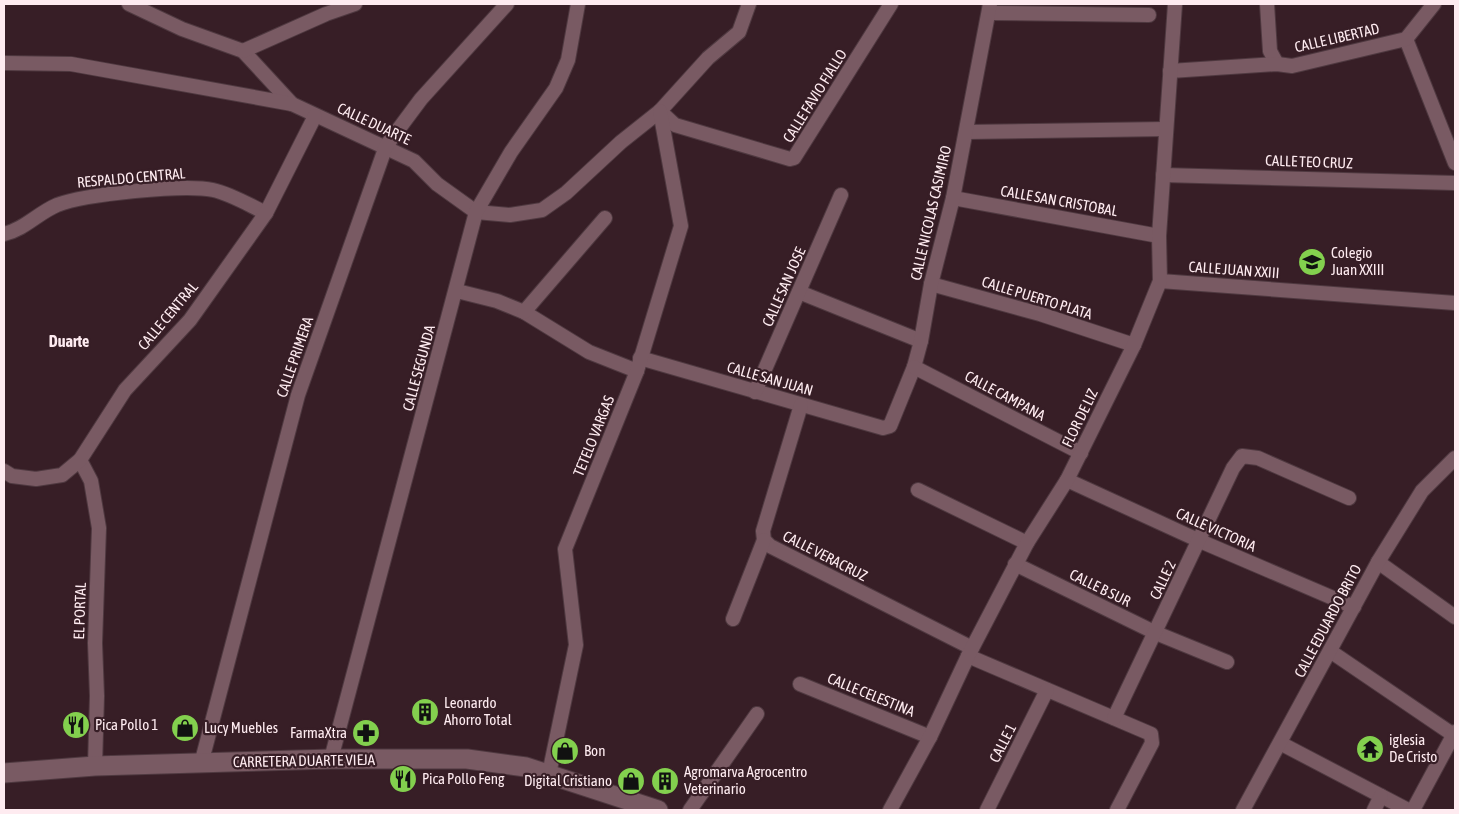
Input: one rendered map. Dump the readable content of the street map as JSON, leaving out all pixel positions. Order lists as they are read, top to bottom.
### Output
{
  "streets": {
    "main road": ["CARRETERA DUARTE VIEJA"],
    "street": [
      "CALLE LIBERTAD",
      "CALLE FAVIO FIALLO",
      "CALLE DUARTE",
      "CALLE TEO CRUZ",
      "RESPALDO CENTRAL",
      "CALLE SAN CRISTOBAL",
      "CALLE NICOLAS CASIMIRO",
      "CALLE JUAN XXIII",
      "CALLE SAN JOSE",
      "CALLE PUERTO PLATA",
      "CALLE CENTRAL",
      "CALLE PRIMERA",
      "CALLE SEGUNDA",
      "CALLE SAN JUAN",
      "CALLE CAMPANA",
      "FLOR DE LIZ",
      "TETELO VARGAS",
      "CALLE VICTORIA",
      "CALLE VERACRUZ",
      "CALLE 2",
      "CALLE B SUR",
      "EL PORTAL",
      "CALLE EDUARDO BRITO",
      "CALLE CELESTINA",
      "CALLE 1"
    ]
  },
  "crossings": [
    ["CALLE FAVIO FIALLO", "TETELO VARGAS"],
    ["CALLE DUARTE", "CALLE CENTRAL"],
    ["CALLE DUARTE", "CALLE PRIMERA"],
    ["CALLE DUARTE", "CALLE SEGUNDA"],
    ["CALLE TEO CRUZ", "FLOR DE LIZ"],
    ["RESPALDO CENTRAL", "CALLE CENTRAL"],
    ["CALLE SAN CRISTOBAL", "CALLE NICOLAS CASIMIRO"],
    ["CALLE SAN CRISTOBAL", "FLOR DE LIZ"],
    ["CALLE NICOLAS CASIMIRO", "CALLE PUERTO PLATA"],
    ["CALLE NICOLAS CASIMIRO", "CALLE SAN JUAN"],
    ["CALLE NICOLAS CASIMIRO", "CALLE CAMPANA"],
    ["CALLE JUAN XXIII", "FLOR DE LIZ"],
    ["CALLE SAN JOSE", "CALLE SAN JUAN"],
    ["CALLE PUERTO PLATA", "FLOR DE LIZ"],
    ["CALLE CENTRAL", "EL PORTAL"],
    ["CALLE PRIMERA", "CARRETERA DUARTE VIEJA"],
    ["CALLE SEGUNDA", "CALLE SAN JUAN"],
    ["CALLE SEGUNDA", "CARRETERA DUARTE VIEJA"],
    ["CALLE SAN JUAN", "TETELO VARGAS"],
    ["CALLE SAN JUAN", "CALLE VERACRUZ"],
    ["CALLE CAMPANA", "FLOR DE LIZ"],
    ["FLOR DE LIZ", "CALLE VICTORIA"],
    ["FLOR DE LIZ", "CALLE VERACRUZ"],
    ["FLOR DE LIZ", "CALLE B SUR"],
    ["FLOR DE LIZ", "CALLE CELESTINA"],
    ["TETELO VARGAS", "CARRETERA DUARTE VIEJA"],
    ["CALLE VICTORIA", "CALLE 2"],
    ["CALLE VICTORIA", "CALLE EDUARDO BRITO"],
    ["CALLE VERACRUZ", "CALLE 2"],
    ["CALLE VERACRUZ", "CALLE 1"],
    ["CALLE 2", "CALLE B SUR"],
    ["EL PORTAL", "CARRETERA DUARTE VIEJA"]
  ],
  "districts": ["Duarte"],
  "places": {
    "school or university": ["Colegio Juan XXIII"],
    "building": ["Leonardo Ahorro Total", "Agromarva Agrocentro Veterinario"],
    "restaurant": ["Pica Pollo 1", "Pica Pollo Feng"],
    "shop": ["Lucy Muebles", "Bon", "Digital Cristiano"],
    "pharmacy": ["FarmaXtra"],
    "temple": ["iglesia De Cristo"]
  }
}
